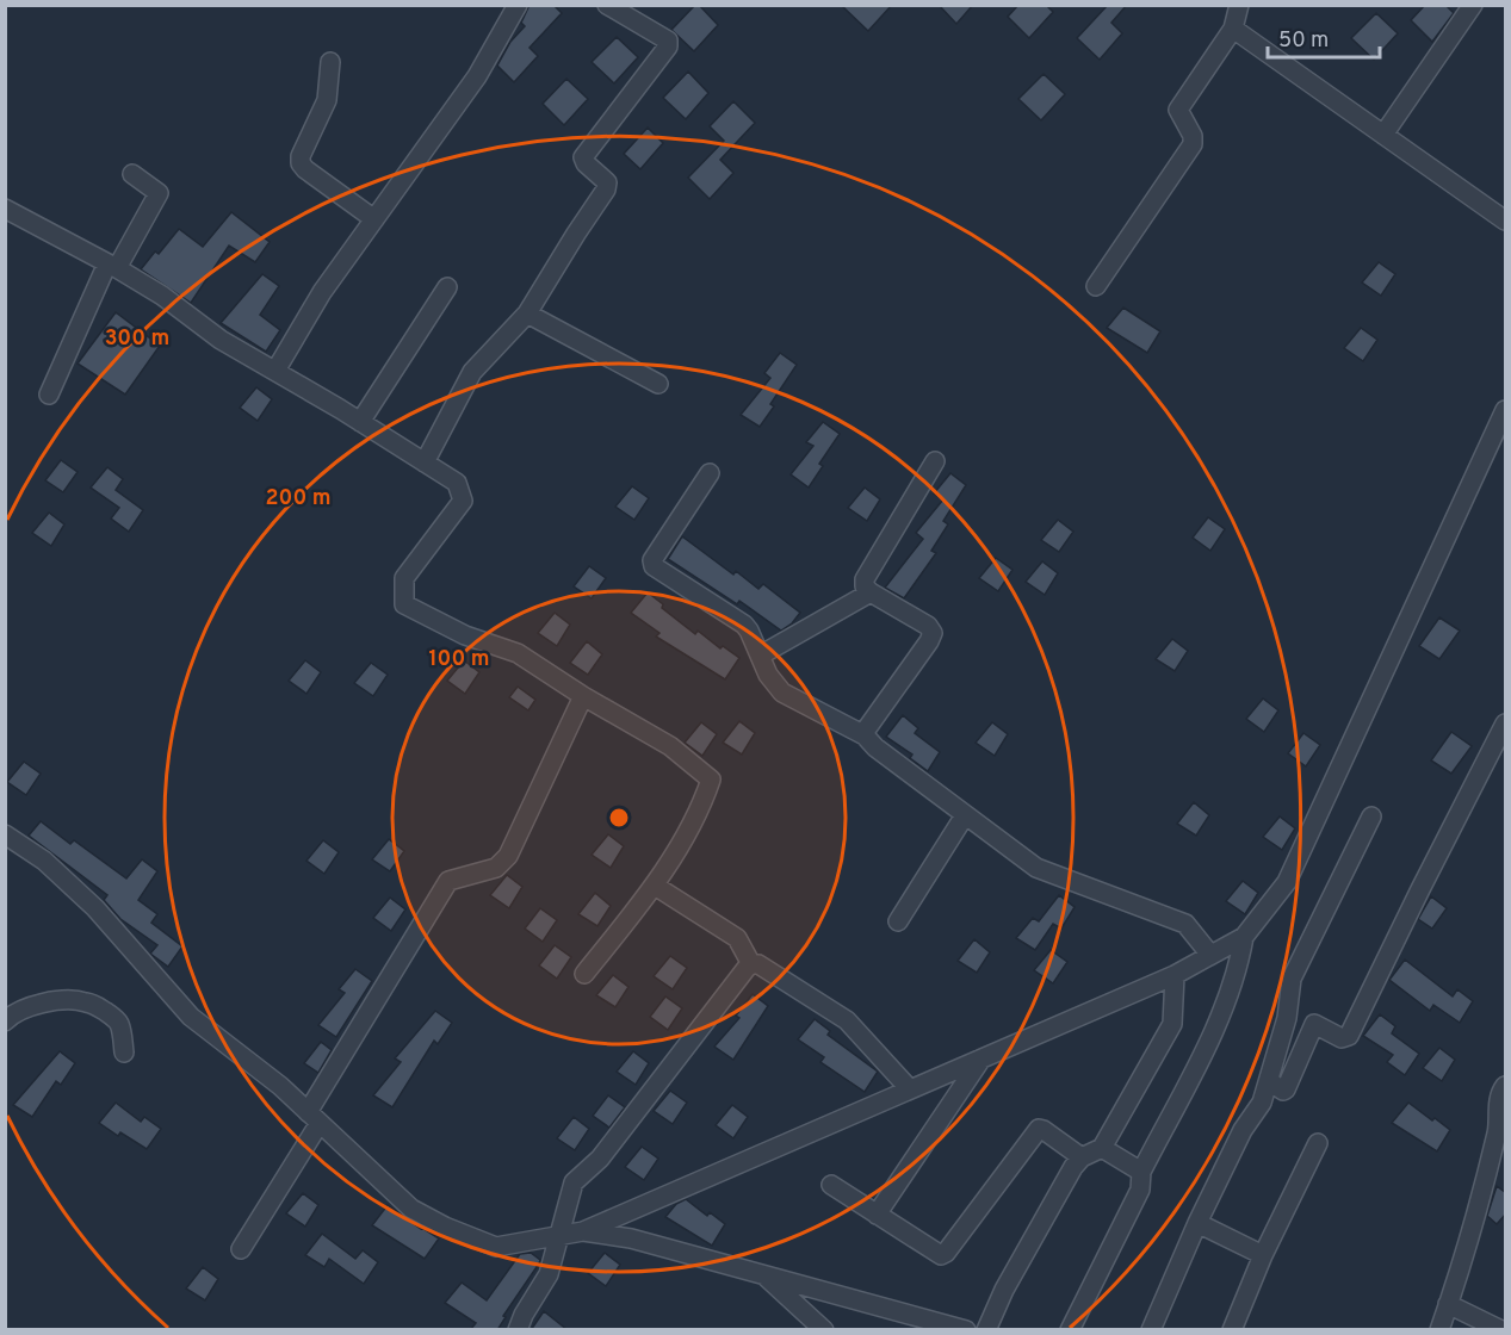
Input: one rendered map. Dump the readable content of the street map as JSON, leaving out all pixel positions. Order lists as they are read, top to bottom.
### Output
{
  "scale_bar": "50 m",
  "rings": ["300 m", "200 m", "100 m"]
}
